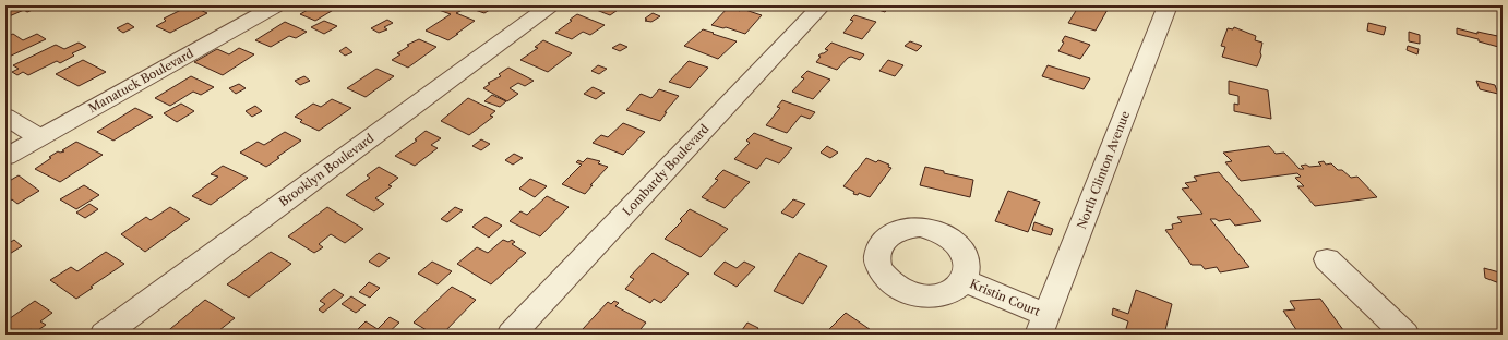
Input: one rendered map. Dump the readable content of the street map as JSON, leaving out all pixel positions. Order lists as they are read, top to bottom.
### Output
{
  "streets": {
    "street": [
      "Manatuck Boulevard",
      "Brooklyn Boulevard",
      "Lombardy Boulevard",
      "North Clinton Avenue",
      "Kristin Court"
    ]
  },
  "crossings": [
    ["North Clinton Avenue", "Kristin Court"]
  ]
}
